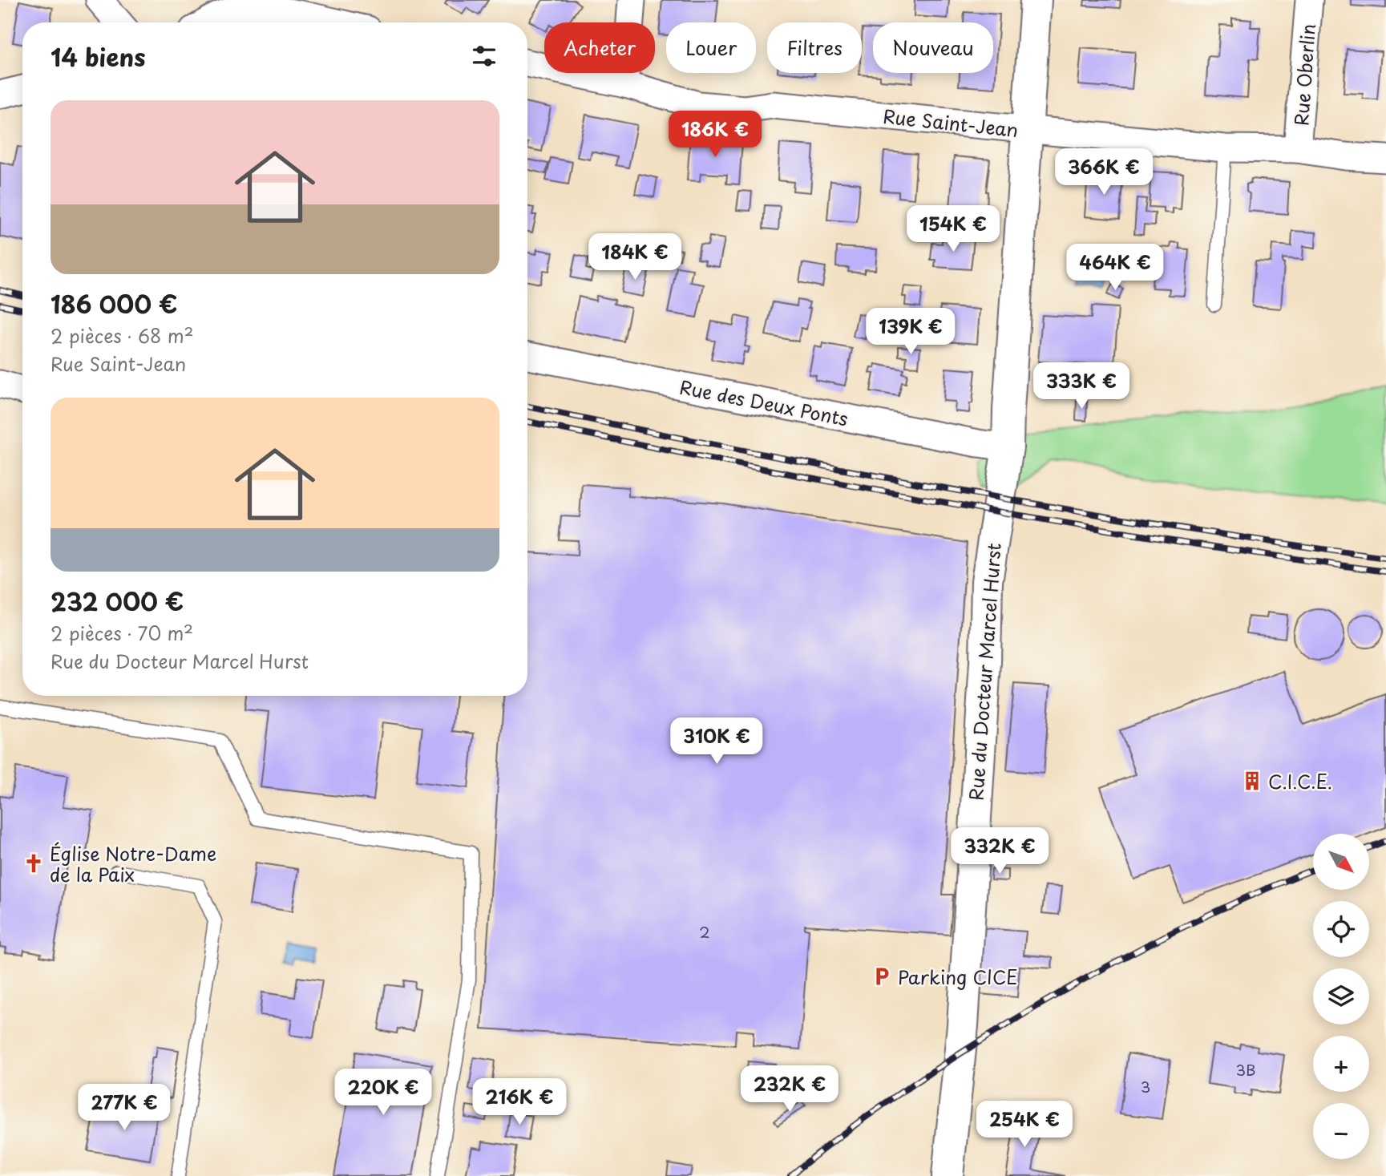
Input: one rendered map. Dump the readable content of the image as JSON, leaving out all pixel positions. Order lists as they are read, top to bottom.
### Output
{
  "streets": {
    "street": [
      "Rue Oberlin",
      "Rue Saint-Jean",
      "Rue des Deux Ponts",
      "Rue du Docteur Marcel Hurst"
    ]
  },
  "crossings": [
    ["Rue Oberlin", "Rue Saint-Jean"],
    ["Rue Saint-Jean", "Rue du Docteur Marcel Hurst"],
    ["Rue des Deux Ponts", "Rue du Docteur Marcel Hurst"]
  ],
  "places": {
    "building": ["C.I.C.E."],
    "church": ["Église Notre-Dame de la Paix"],
    "parking": ["Parking CICE"]
  },
  "house_numbers": ["2", "3B", "3"],
  "north": "bottom right",
  "page": {
    "chip": [
      "Acheter",
      "Louer",
      "Filtres",
      "Nouveau"
    ],
    "heading": "14 biens",
    "list": [
      {
        "name": "186 000 €",
        "note": "2 pièces · 68 m² · Rue Saint-Jean"
      },
      {
        "name": "232 000 €",
        "note": "2 pièces · 70 m² · Rue du Docteur Marcel Hurst"
      }
    ],
    "price": [
      "186K €",
      "366K €",
      "154K €",
      "184K €",
      "464K €",
      "139K €",
      "333K €",
      "310K €",
      "332K €",
      "232K €",
      "220K €",
      "216K €",
      "277K €",
      "254K €"
    ],
    "map_buttons": ["+", "−"]
  }
}
